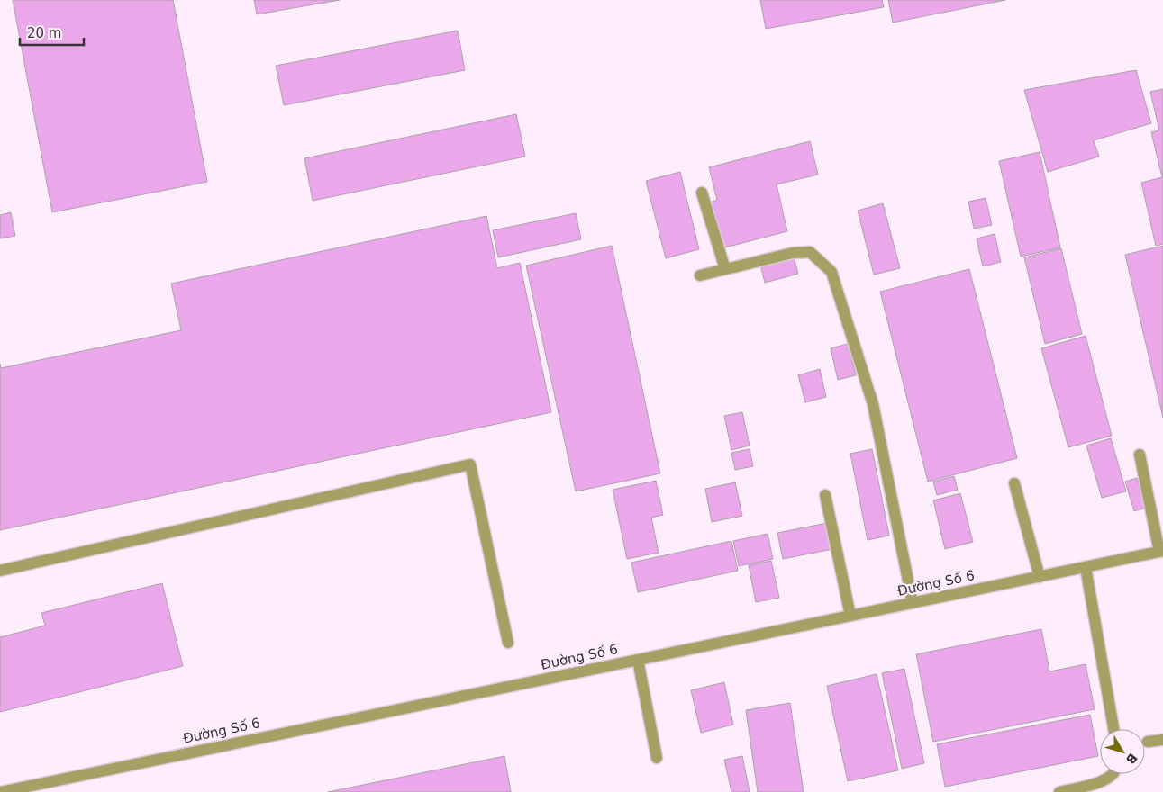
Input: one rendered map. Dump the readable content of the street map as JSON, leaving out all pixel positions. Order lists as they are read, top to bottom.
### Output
{
  "streets": {
    "street": ["Đường Số 6"]
  },
  "scale_bar": "20 m",
  "north": "bottom right"
}
